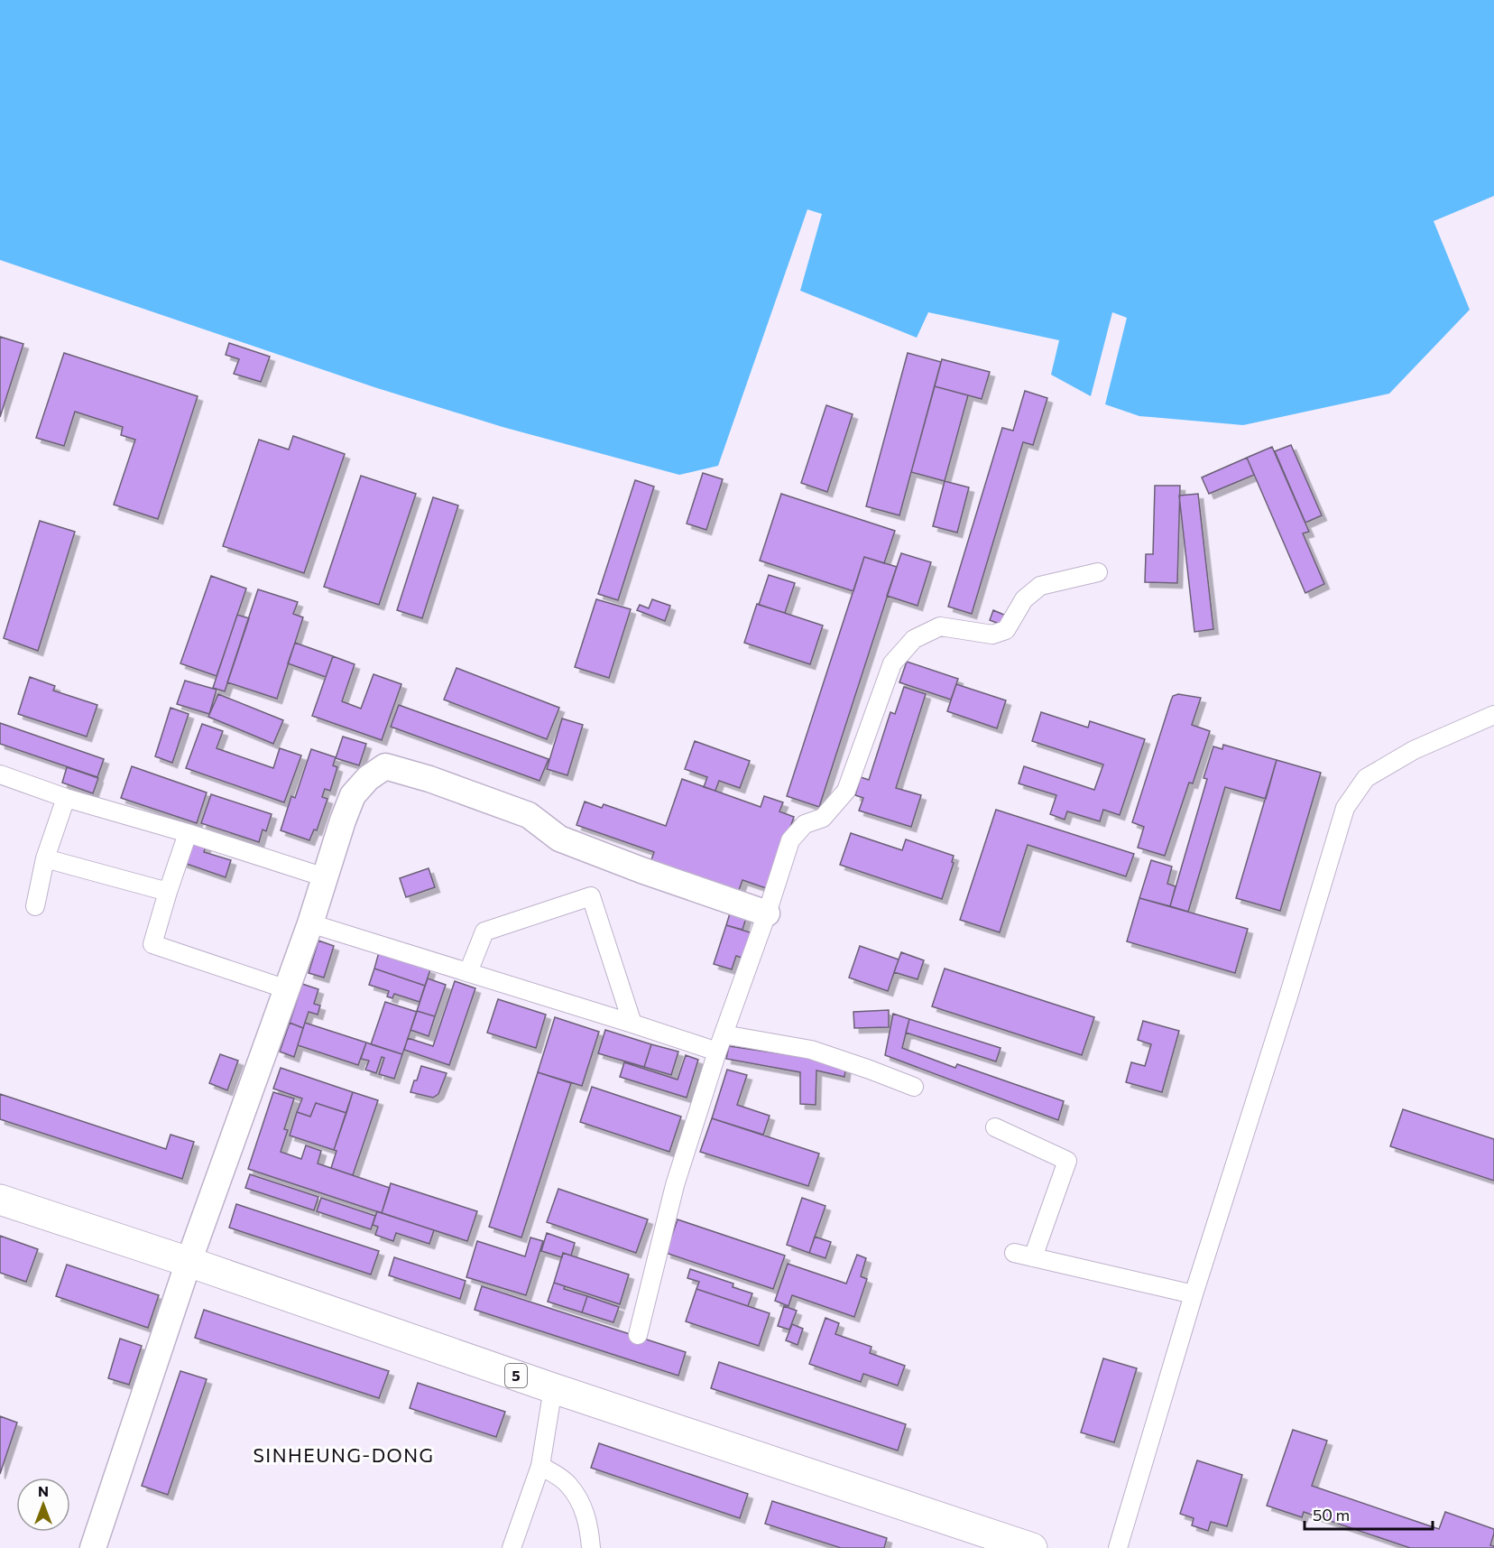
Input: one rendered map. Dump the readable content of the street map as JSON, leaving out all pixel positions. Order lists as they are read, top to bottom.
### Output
{
  "streets": {
    "highway": ["5"]
  },
  "districts": ["SINHEUNG-DONG"],
  "scale_bar": "50 m",
  "north": "top"
}
